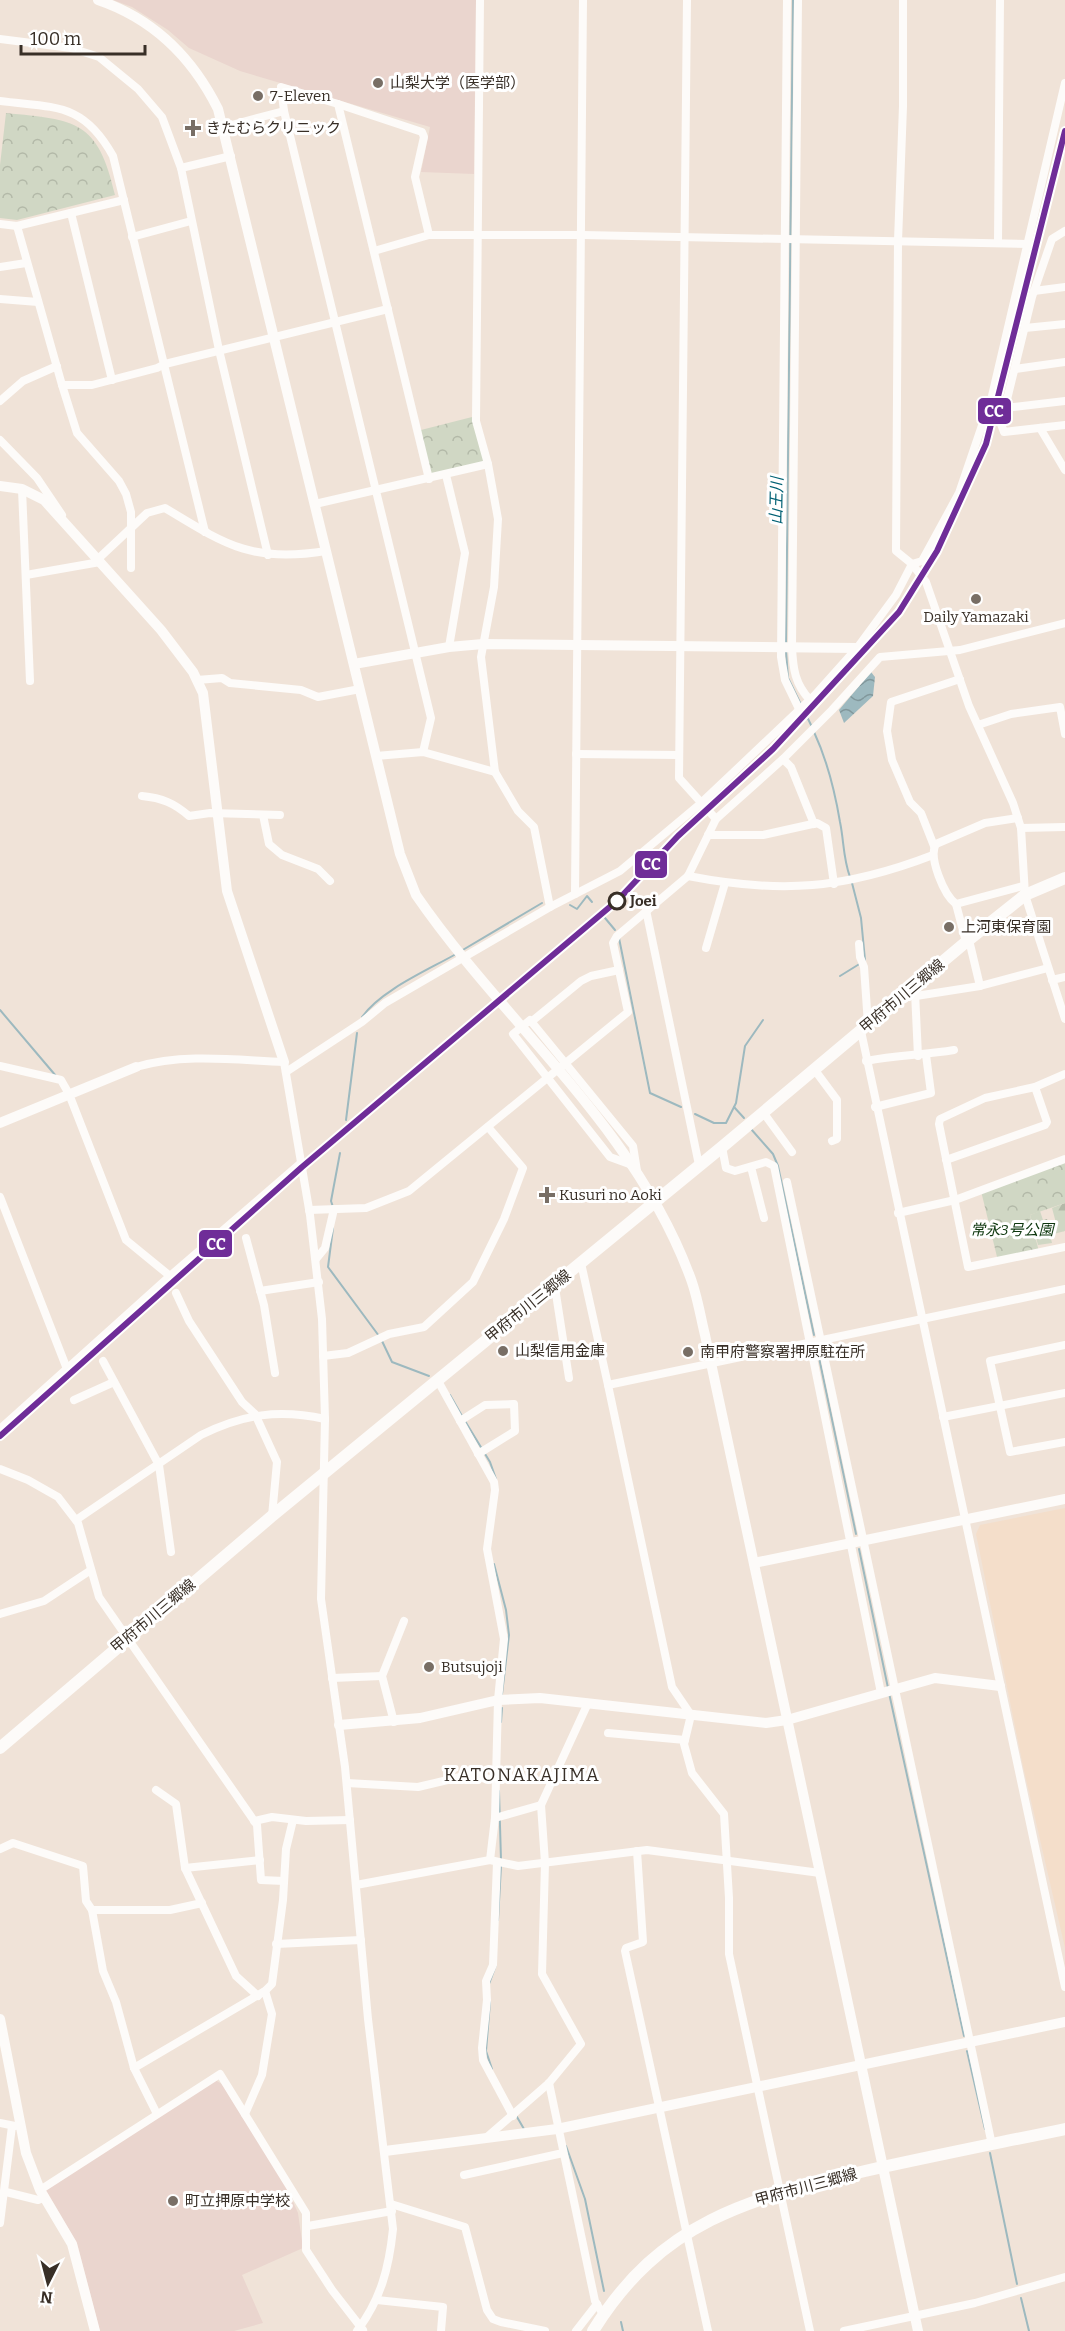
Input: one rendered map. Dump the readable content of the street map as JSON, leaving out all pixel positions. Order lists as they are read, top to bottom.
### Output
{
  "streets": {
    "main road": ["甲府市川三郷線"]
  },
  "districts": ["KATONAKAJIMA"],
  "water": ["山王川"],
  "parks": ["常永3号公園"],
  "places": {
    "other": [
      "山梨大学（医学部）",
      "7-Eleven",
      "Daily Yamazaki",
      "Joei",
      "上河東保育園",
      "山梨信用金庫",
      "南甲府警察署押原駐在所",
      "Butsujoji",
      "町立押原中学校"
    ],
    "health": ["きたむらクリニック", "Kusuri no Aoki"]
  },
  "lines": ["transit line CC"],
  "scale_bar": "100 m",
  "north": "bottom"
}
